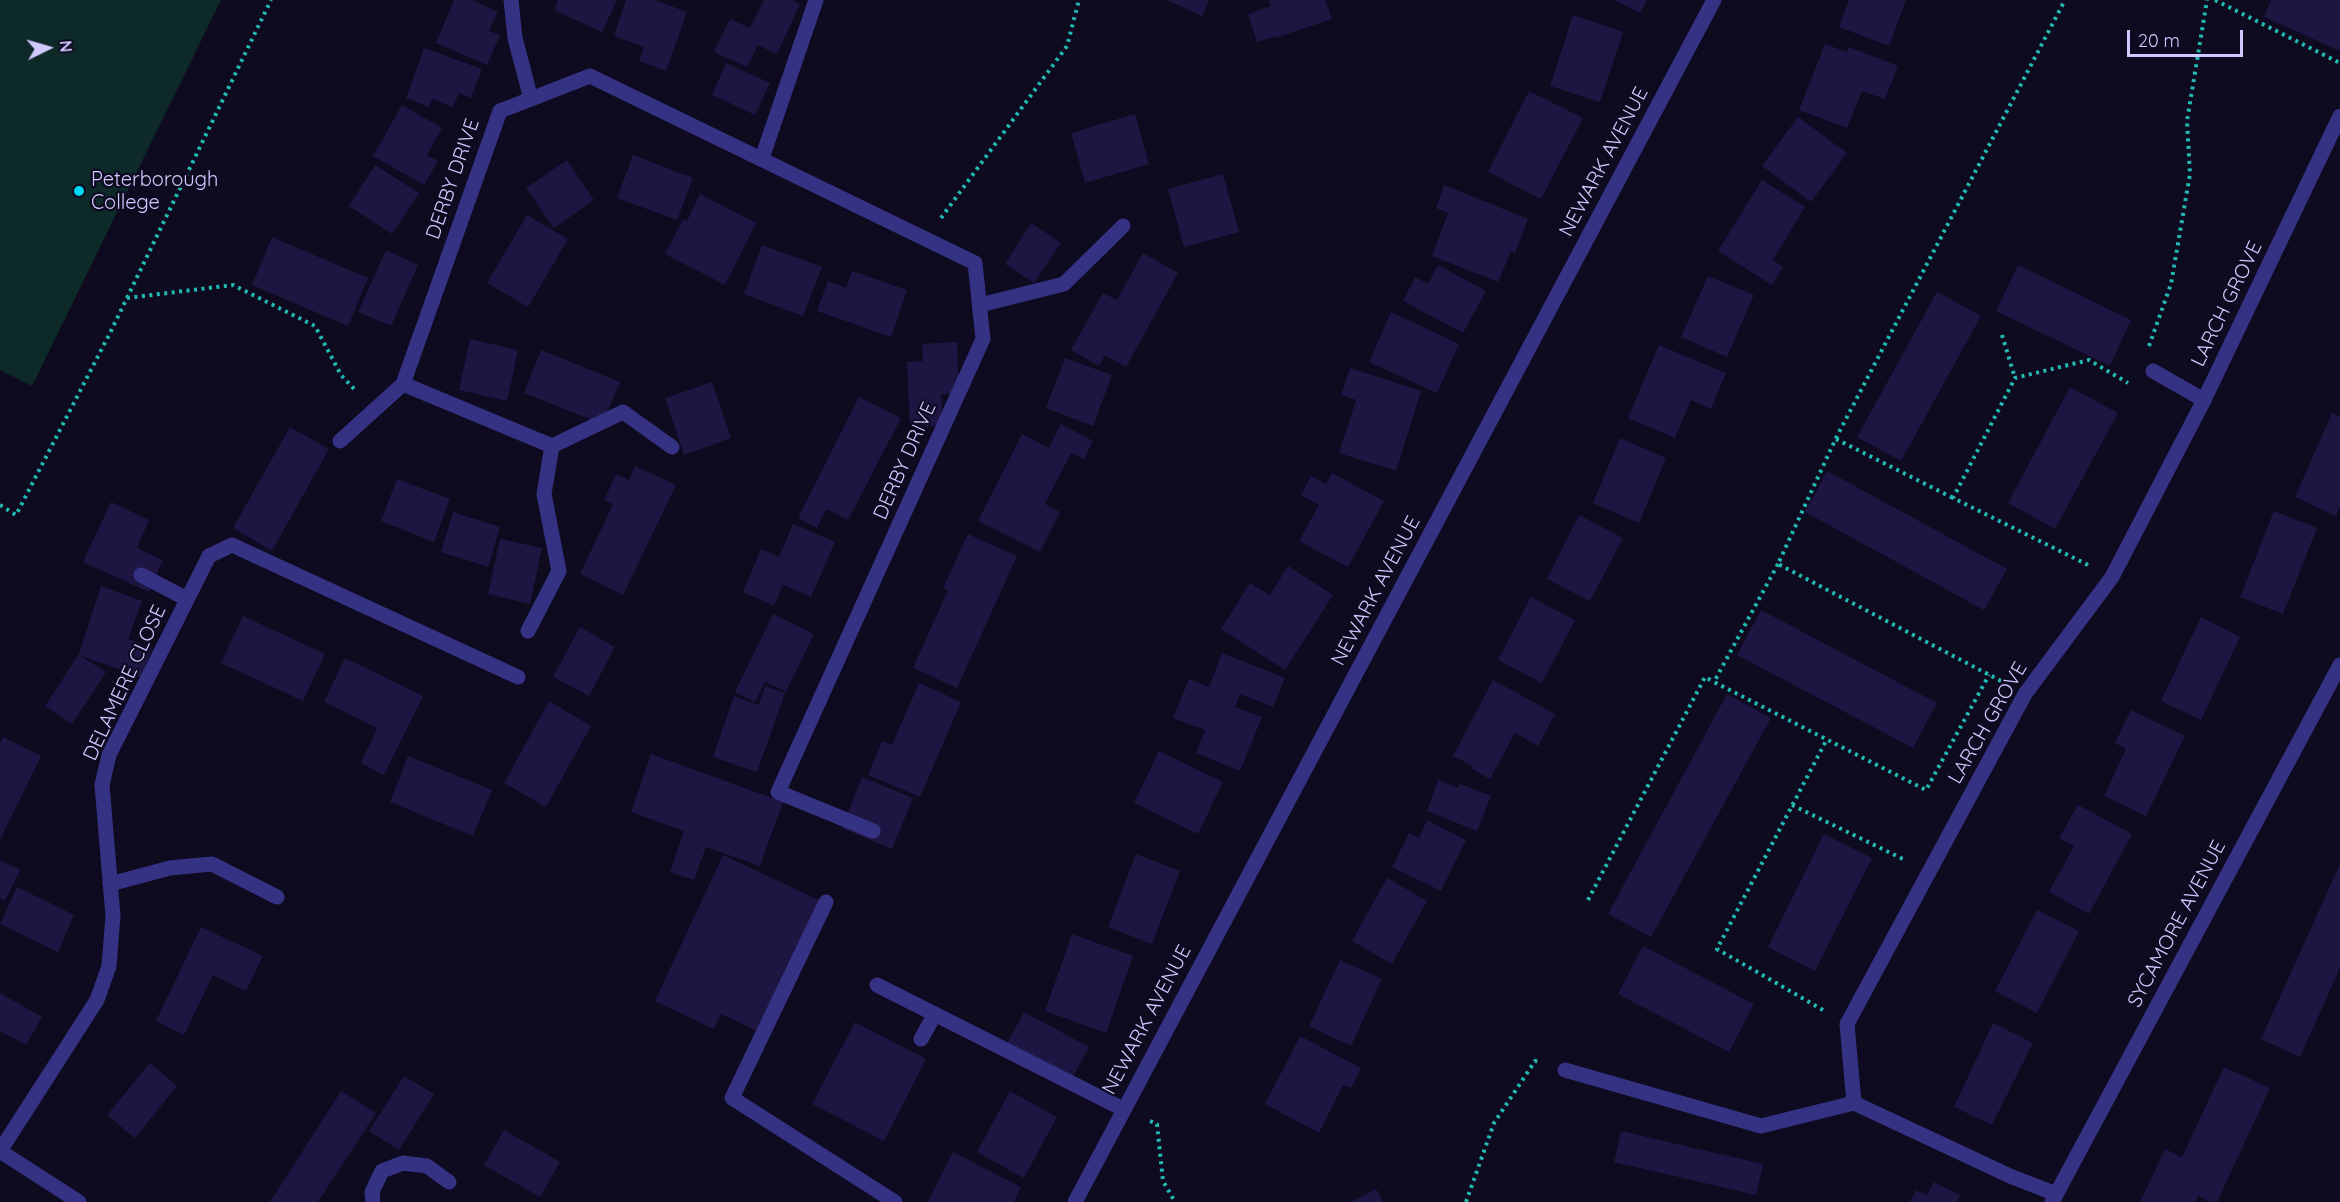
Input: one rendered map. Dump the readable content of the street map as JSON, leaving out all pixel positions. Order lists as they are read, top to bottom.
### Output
{
  "streets": {
    "street": [
      "NEWARK AVENUE",
      "DERBY DRIVE",
      "LARCH GROVE",
      "DELAMERE CLOSE",
      "SYCAMORE AVENUE"
    ]
  },
  "places": ["Peterborough College"],
  "scale_bar": "20 m",
  "north": "right"
}
